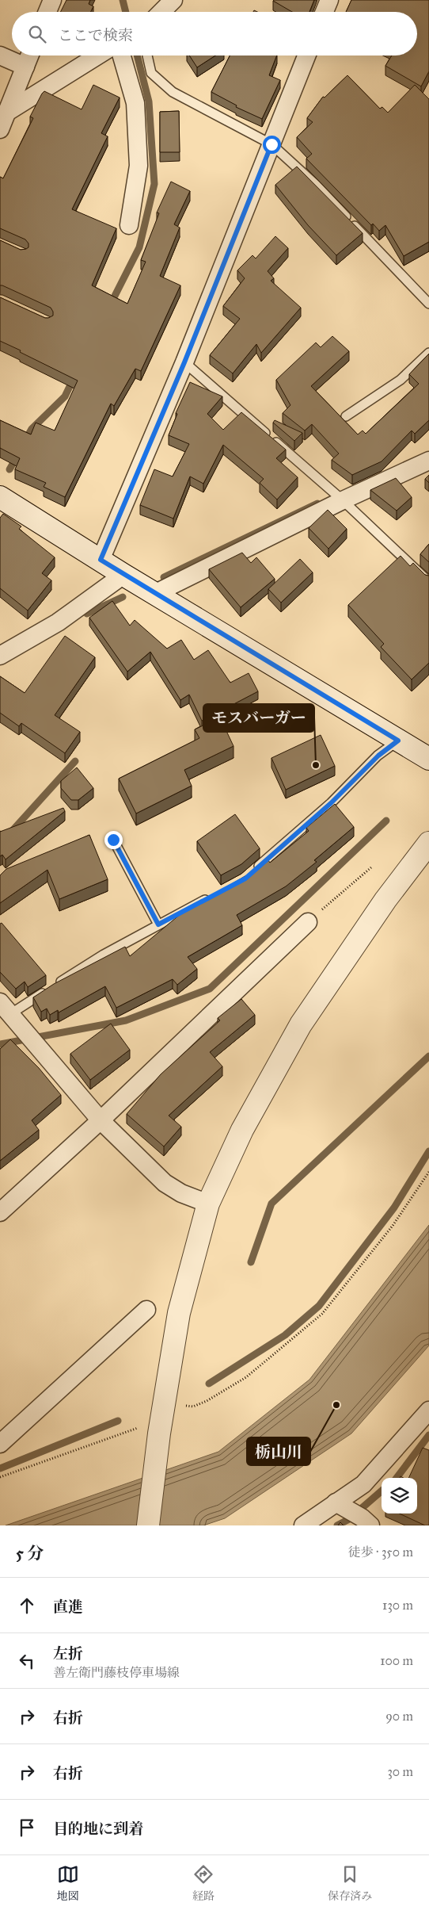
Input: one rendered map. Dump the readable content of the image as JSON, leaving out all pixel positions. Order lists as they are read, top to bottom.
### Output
{
  "places": ["モスバーガー", "栃山川"],
  "page": {
    "search": "ここで検索",
    "heading": ["5 分", "徒歩 · 350 m"],
    "list": [
      ["直進", "130 m"],
      ["左折", "善左衛門藤枝停車場線", "100 m"],
      ["右折", "90 m"],
      ["右折", "30 m"],
      "目的地に到着"
    ],
    "nav": ["地図", "経路", "保存済み"]
  }
}
